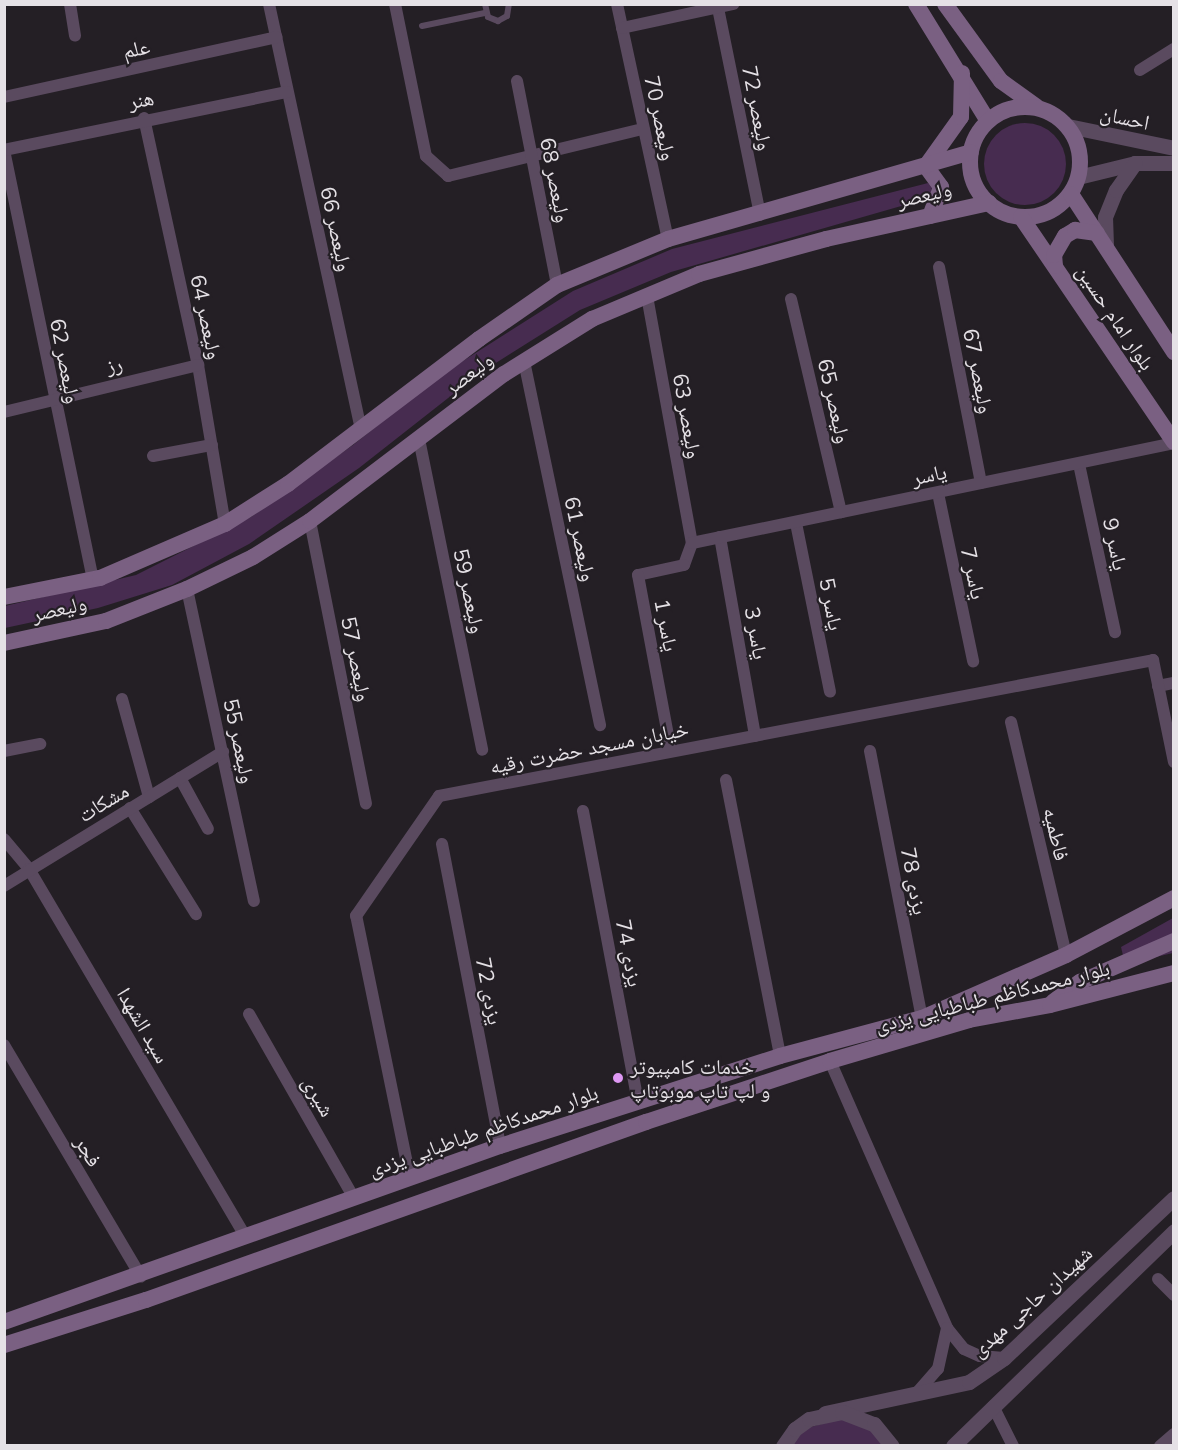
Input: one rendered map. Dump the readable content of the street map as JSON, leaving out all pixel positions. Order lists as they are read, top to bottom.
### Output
{
  "streets": {
    "main road": ["ولیعصر", "بلوار امام حسین", "بلوار محمدکاظم طباطبایی یزدی"],
    "street": [
      "علم",
      "هنر",
      "ولیعصر 72",
      "احسان",
      "ولیعصر 70",
      "ولیعصر 68",
      "ولیعصر 66",
      "ولیعصر 64",
      "ولیعصر 62",
      "رز",
      "ولیعصر 67",
      "ولیعصر 65",
      "ولیعصر 63",
      "یاسر",
      "ولیعصر 61",
      "یاسر 9",
      "یاسر 7",
      "ولیعصر 59",
      "یاسر 5",
      "یاسر 1",
      "یاسر 3",
      "ولیعصر 57",
      "ولیعصر 55",
      "خیابان مسجد حضرت رقیه",
      "مشکات",
      "فاطمیه",
      "یزدی 78",
      "یزدی 74",
      "یزدی 72",
      "سید الشهدا",
      "شیری",
      "فجر",
      "شهیدان حاجی مهدی"
    ]
  },
  "crossings": [
    ["علم", "ولیعصر 66"],
    ["هنر", "ولیعصر 66"],
    ["هنر", "ولیعصر 64"],
    ["هنر", "ولیعصر 62"],
    ["ولیعصر 72", "ولیعصر"],
    ["احسان", "ولیعصر"],
    ["احسان", "بلوار امام حسین"],
    ["ولیعصر 70", "ولیعصر"],
    ["ولیعصر 68", "ولیعصر"],
    ["ولیعصر", "ولیعصر 66"],
    ["ولیعصر", "ولیعصر 64"],
    ["ولیعصر", "بلوار امام حسین"],
    ["ولیعصر", "ولیعصر 62"],
    ["ولیعصر", "ولیعصر 63"],
    ["ولیعصر", "ولیعصر 61"],
    ["ولیعصر", "ولیعصر 59"],
    ["ولیعصر", "ولیعصر 57"],
    ["ولیعصر", "ولیعصر 55"],
    ["ولیعصر 64", "رز"],
    ["بلوار امام حسین", "یاسر"],
    ["ولیعصر 62", "رز"],
    ["ولیعصر 67", "یاسر"],
    ["ولیعصر 65", "یاسر"],
    ["ولیعصر 63", "یاسر"],
    ["ولیعصر 63", "یاسر 1"],
    ["یاسر", "یاسر 9"],
    ["یاسر", "یاسر 7"],
    ["یاسر", "یاسر 5"],
    ["یاسر", "یاسر 1"],
    ["یاسر", "یاسر 3"],
    ["یاسر 1", "خیابان مسجد حضرت رقیه"],
    ["یاسر 3", "خیابان مسجد حضرت رقیه"],
    ["ولیعصر 55", "مشکات"],
    ["خیابان مسجد حضرت رقیه", "بلوار محمدکاظم طباطبایی یزدی"],
    ["مشکات", "سید الشهدا"],
    ["فاطمیه", "بلوار محمدکاظم طباطبایی یزدی"],
    ["یزدی 78", "بلوار محمدکاظم طباطبایی یزدی"],
    ["یزدی 74", "بلوار محمدکاظم طباطبایی یزدی"],
    ["یزدی 72", "بلوار محمدکاظم طباطبایی یزدی"],
    ["بلوار محمدکاظم طباطبایی یزدی", "سید الشهدا"],
    ["بلوار محمدکاظم طباطبایی یزدی", "شیری"],
    ["بلوار محمدکاظم طباطبایی یزدی", "فجر"]
  ],
  "places": ["خدمات کامپیوتر و لپ تاپ موبوتاپ"]
}
